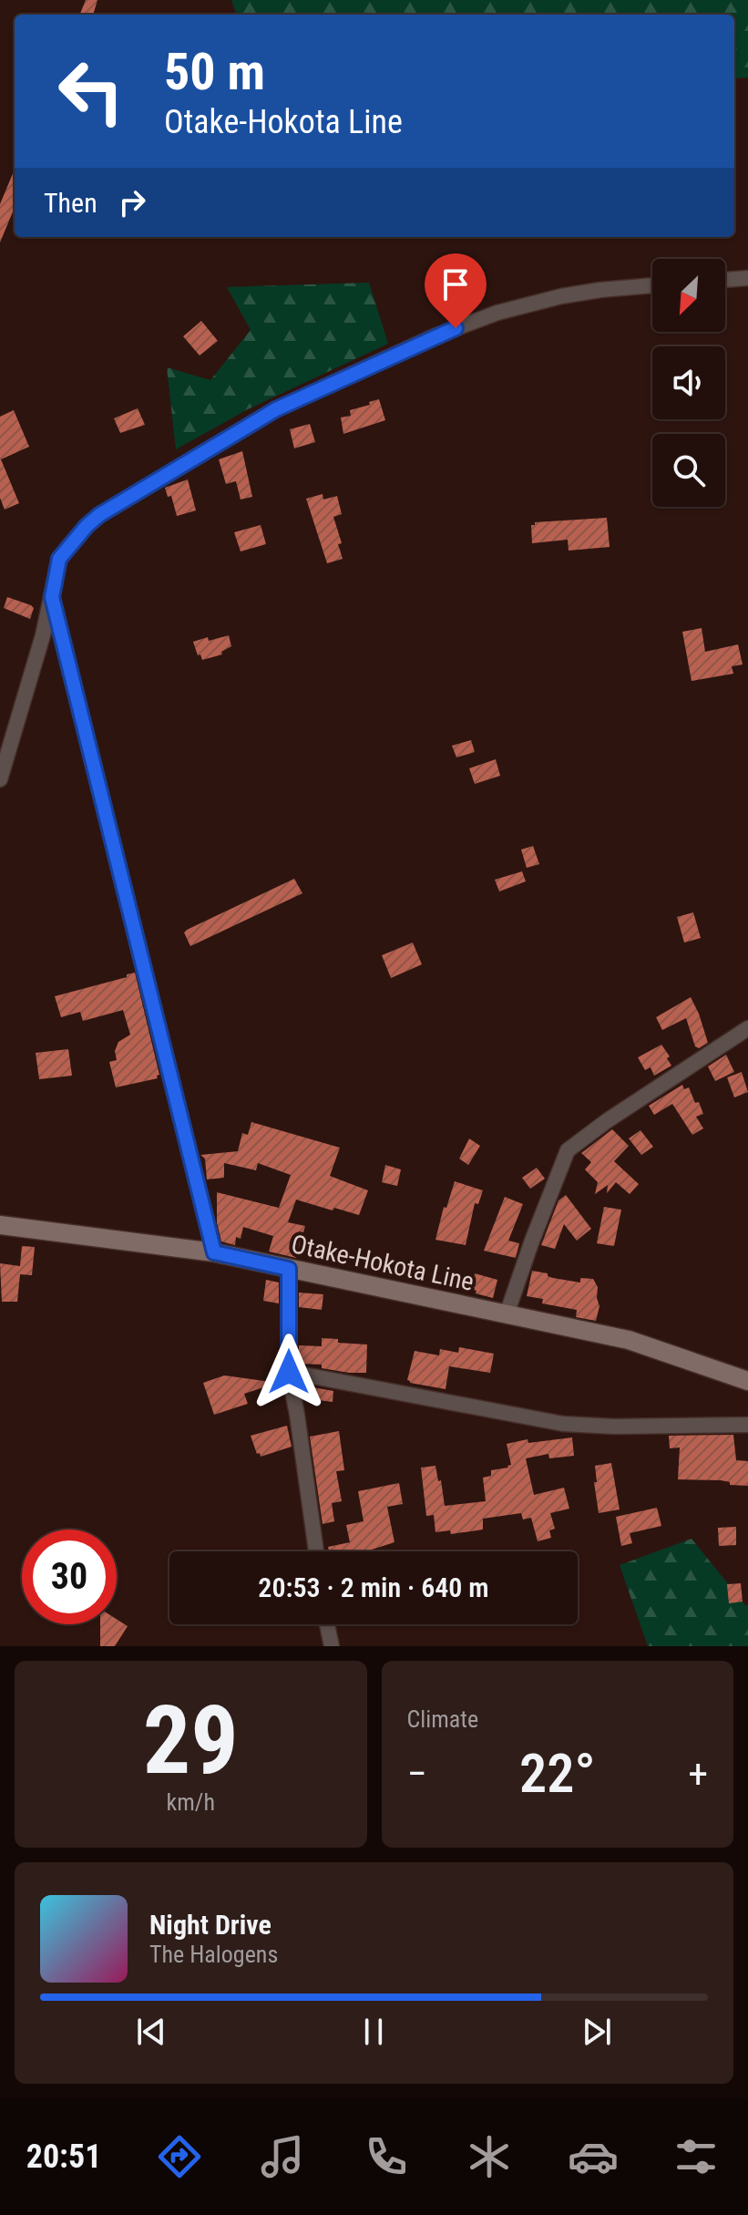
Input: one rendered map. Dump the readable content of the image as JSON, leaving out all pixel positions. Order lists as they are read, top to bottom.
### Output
{
  "streets": {
    "main road": ["Otake-Hokota Line"]
  },
  "north": "bottom left",
  "page": {
    "turn": ["50 m", "Otake-Hokota Line"],
    "then": "Then",
    "limit": "30",
    "trip": "20:53 · 2 min · 640 m",
    "tile": [
      ["29", "km/h"],
      "Climate"
    ],
    "heat": ["−", "22°", "+"],
    "song": ["Night Drive", "The Halogens"],
    "tabs": "20:51"
  }
}
